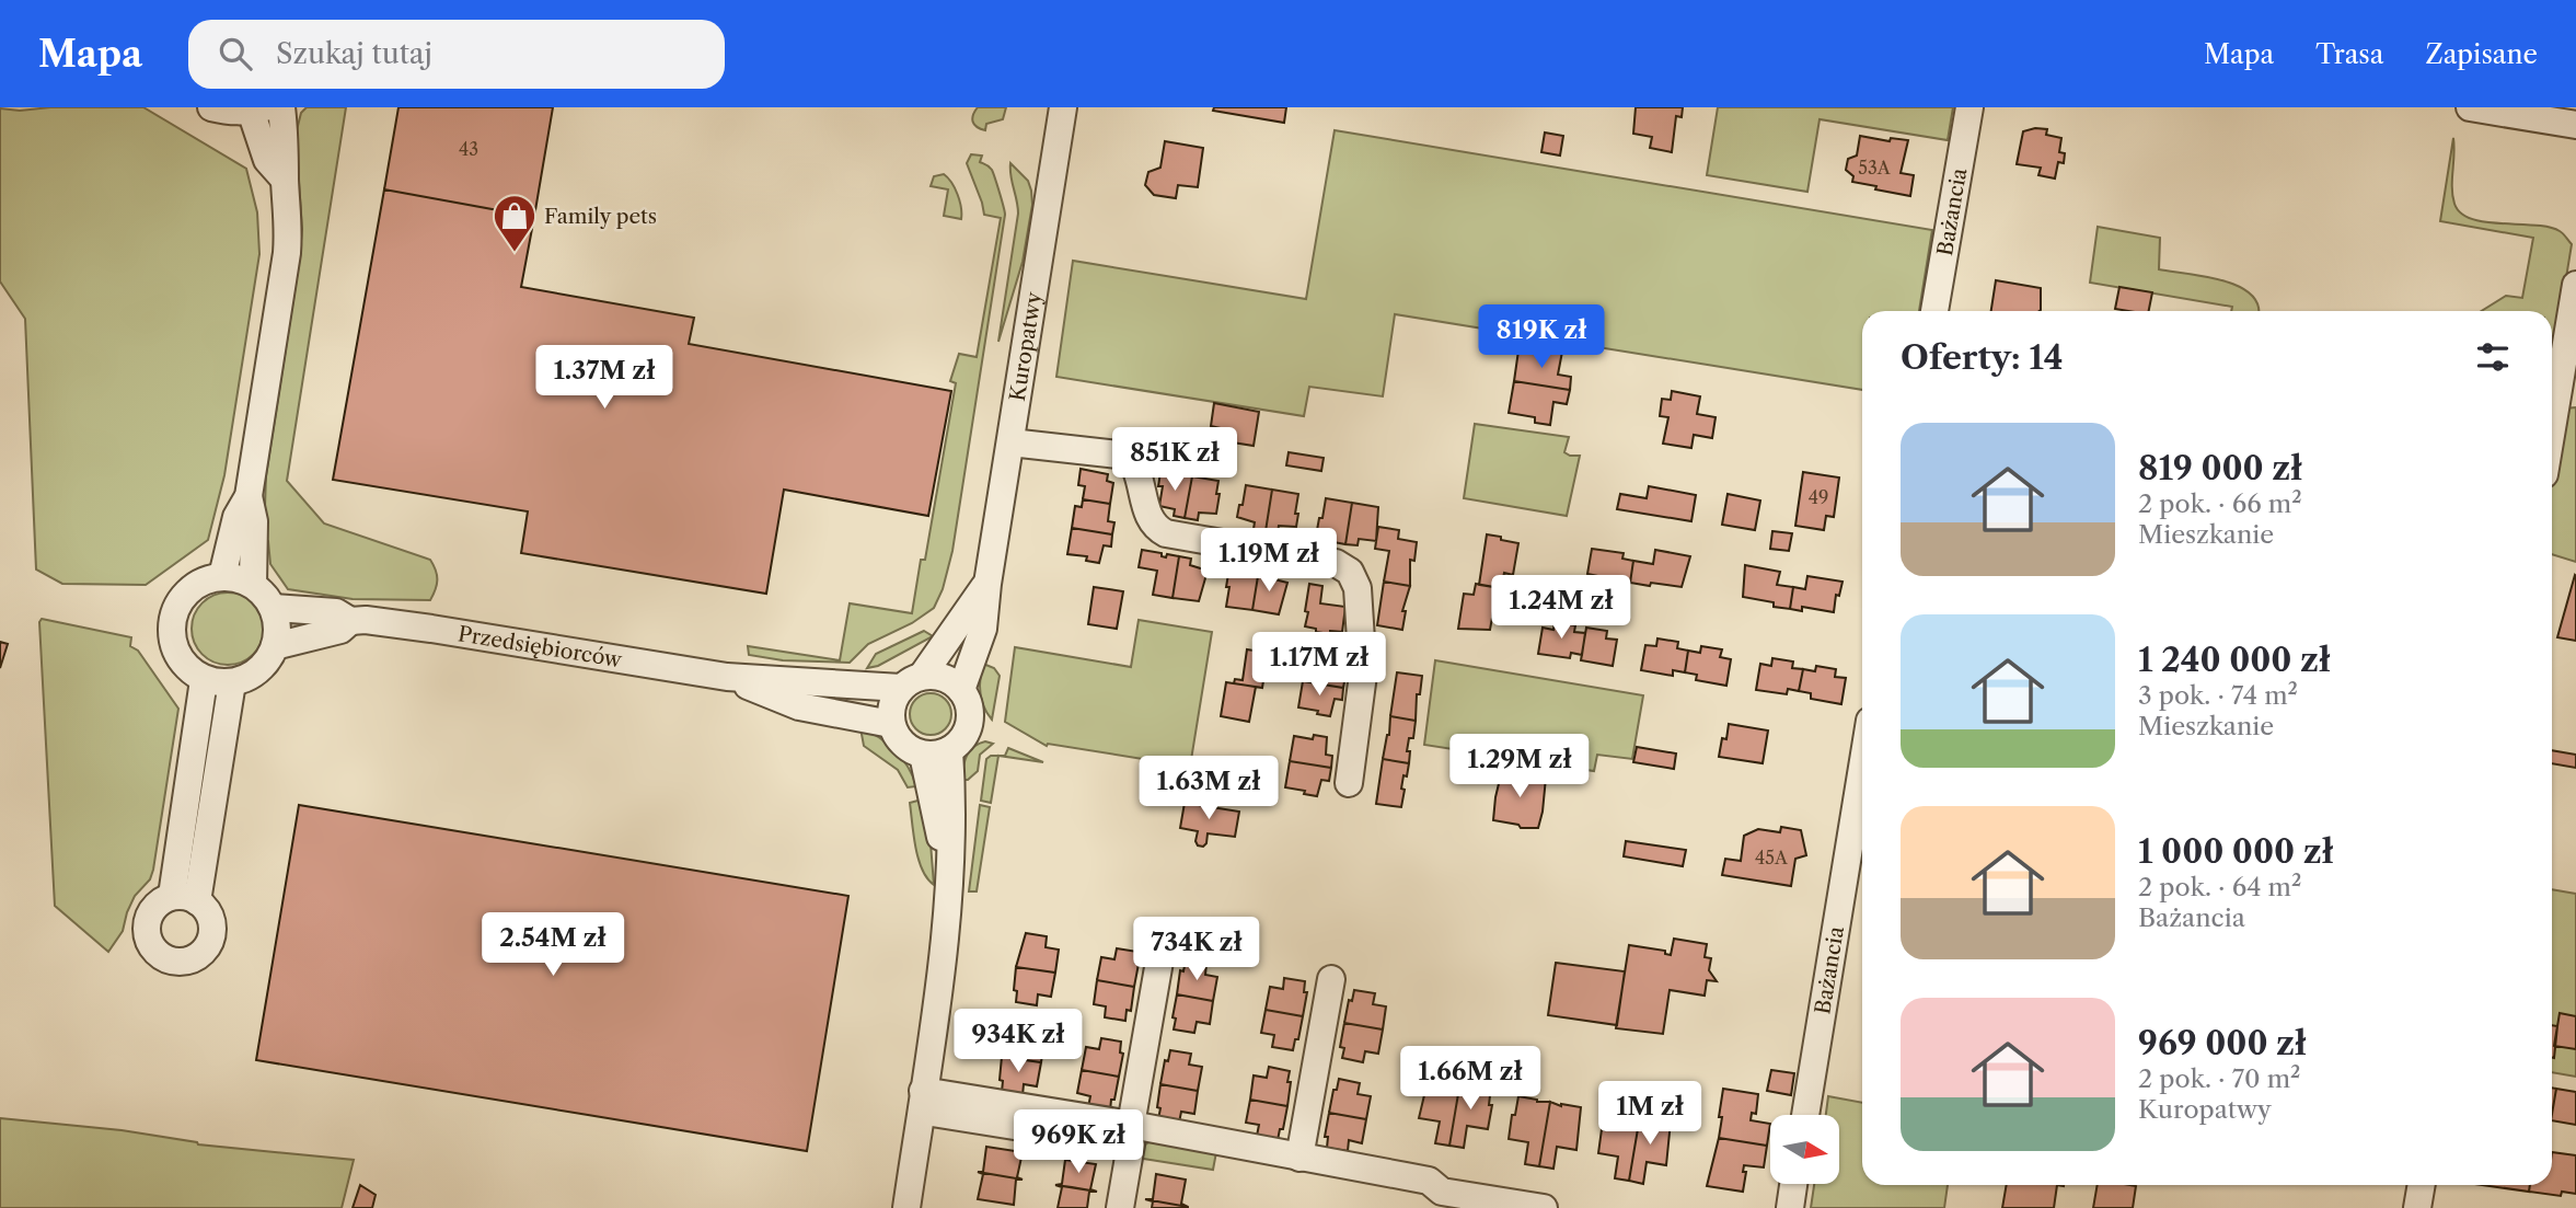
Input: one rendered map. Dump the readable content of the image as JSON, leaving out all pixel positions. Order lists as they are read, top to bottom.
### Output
{
  "streets": {
    "street": ["Bażancia", "Kuropatwy", "Przedsiębiorców"]
  },
  "crossings": [
    ["Kuropatwy", "Przedsiębiorców"]
  ],
  "places": {
    "shop": ["Family pets"]
  },
  "house_numbers": [
    "43",
    "53A",
    "49",
    "45A"
  ],
  "north": "right",
  "page": {
    "header": "Mapa",
    "search": "Szukaj tutaj",
    "nav": ["Mapa", "Trasa", "Zapisane"],
    "price": [
      "819K zł",
      "1.37M zł",
      "851K zł",
      "1.19M zł",
      "1.24M zł",
      "1.17M zł",
      "1.29M zł",
      "1.63M zł",
      "2.54M zł",
      "734K zł",
      "934K zł",
      "1.66M zł",
      "1M zł",
      "969K zł"
    ],
    "heading": "Oferty: 14",
    "list": [
      {
        "name": "819 000 zł",
        "note": "2 pok. · 66 m² · Mieszkanie"
      },
      {
        "name": "1 240 000 zł",
        "note": "3 pok. · 74 m² · Mieszkanie"
      },
      {
        "name": "1 000 000 zł",
        "note": "2 pok. · 64 m² · Bażancia"
      },
      {
        "name": "969 000 zł",
        "note": "2 pok. · 70 m² · Kuropatwy"
      }
    ]
  }
}
